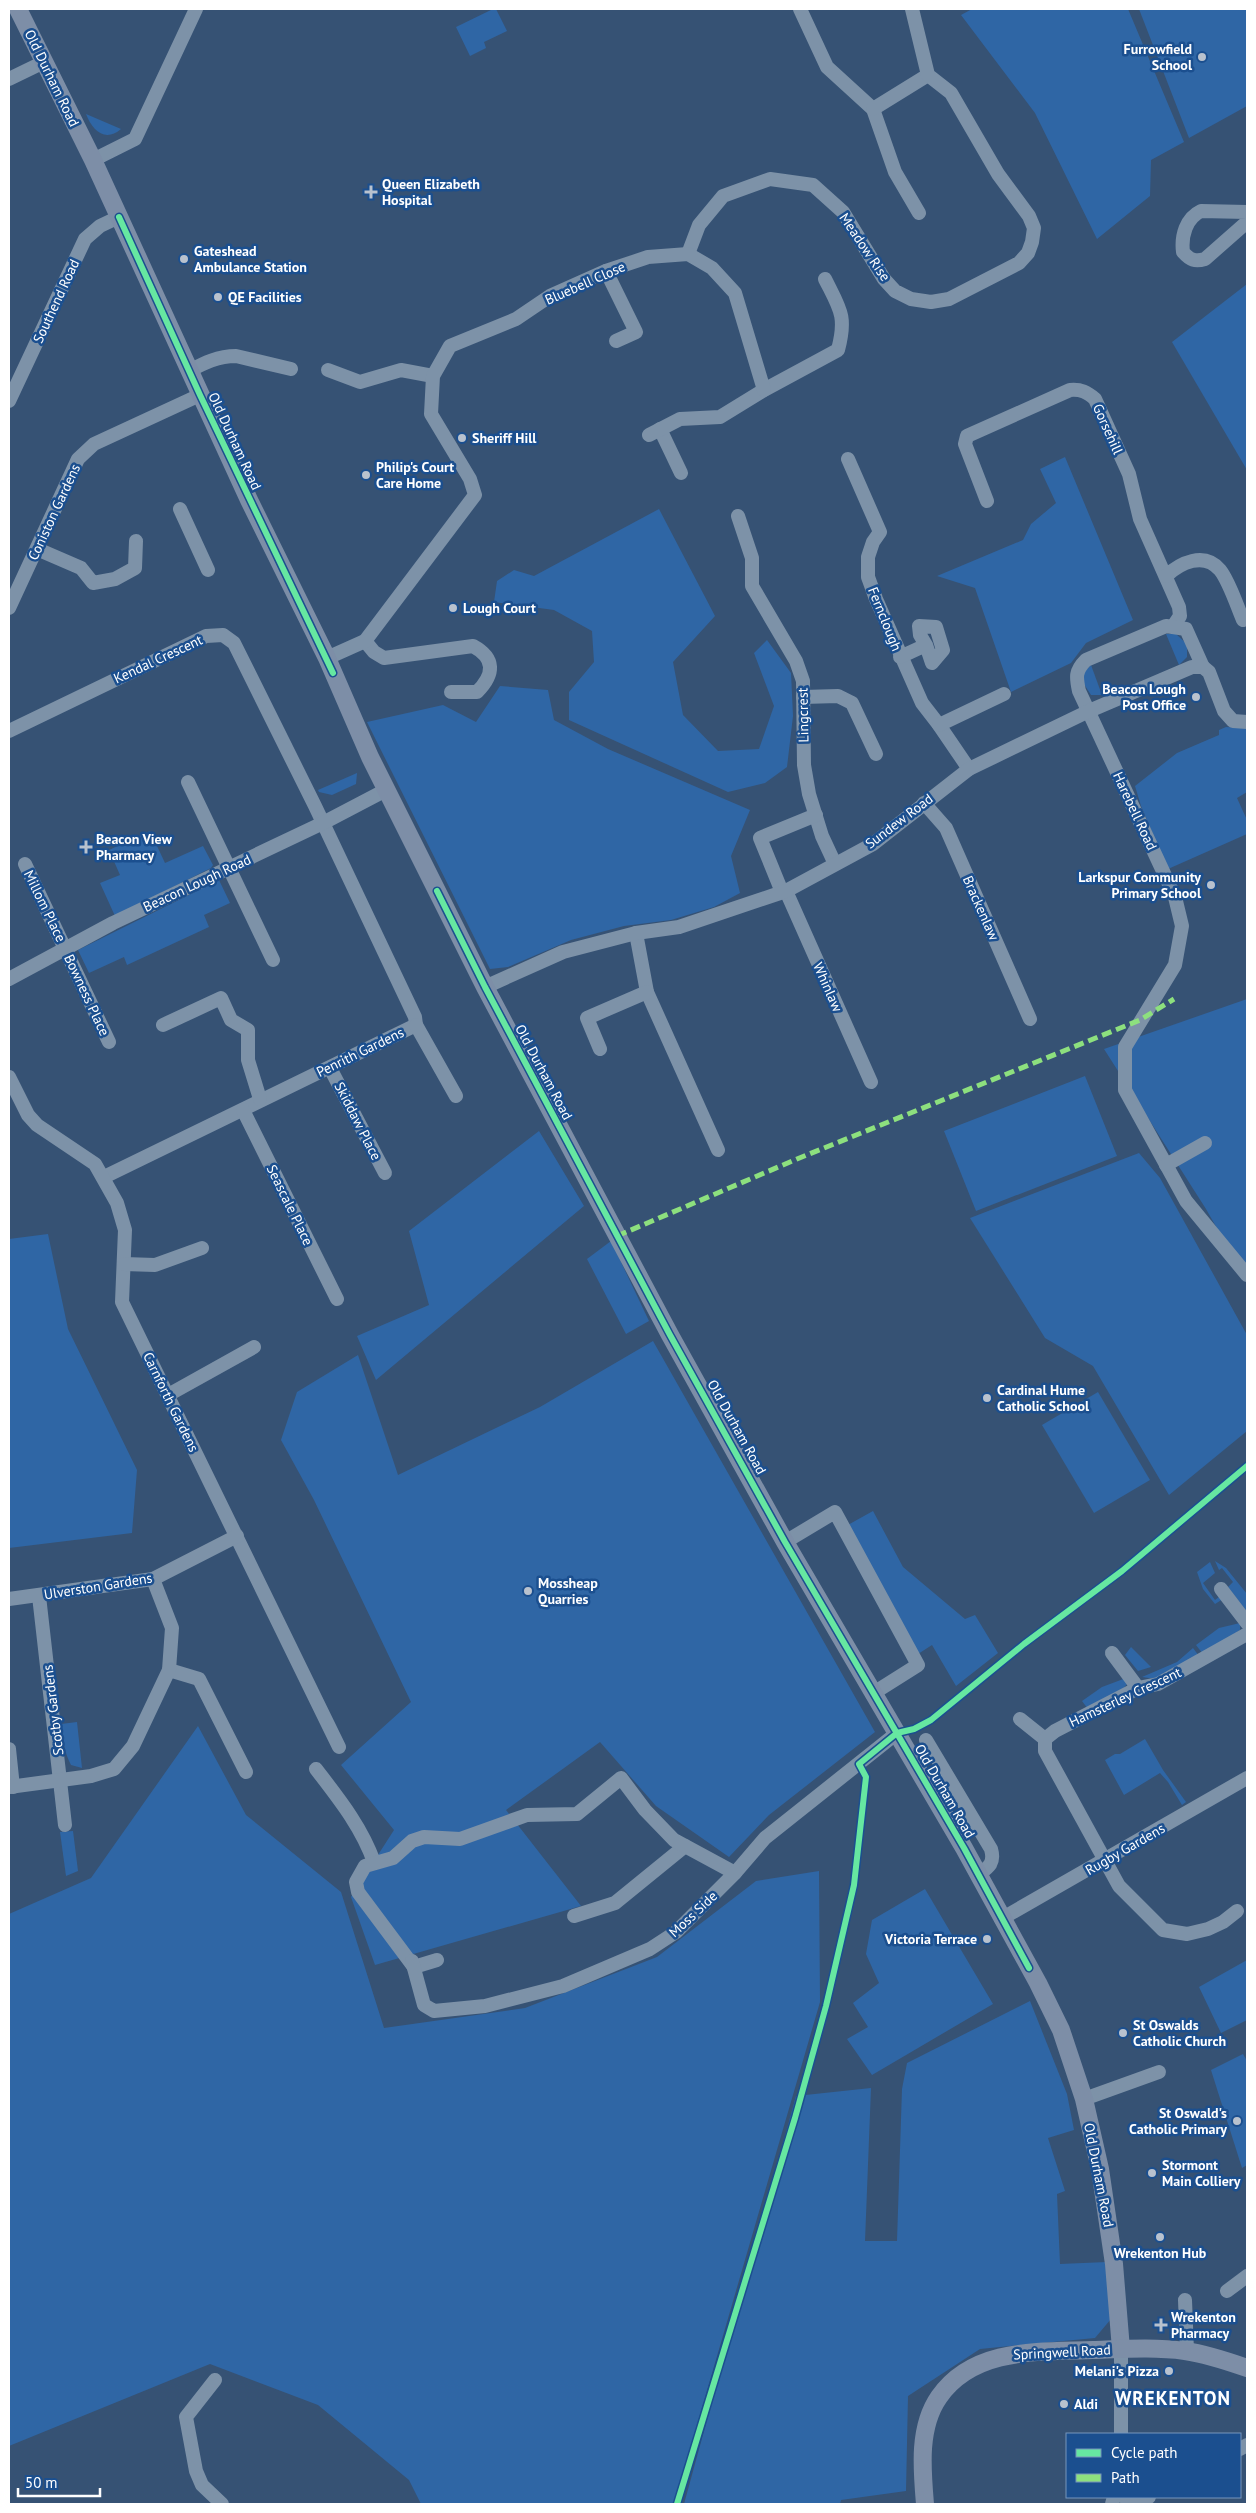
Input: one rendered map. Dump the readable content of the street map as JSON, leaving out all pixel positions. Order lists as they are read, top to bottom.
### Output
{
  "streets": {
    "main road": ["Old Durham Road", "Springwell Road"],
    "street": [
      "Meadow Rise",
      "Bluebell Close",
      "Southend Road",
      "Gorsehill",
      "Coniston Gardens",
      "Fernclough",
      "Kendal Crescent",
      "Lingcrest",
      "Harebell Road",
      "Sundew Road",
      "Beacon Lough Road",
      "Millom Place",
      "Brackenlaw",
      "Whinlaw",
      "Bowness Place",
      "Penrith Gardens",
      "Skiddaw Place",
      "Seascale Place",
      "Carnforth Gardens",
      "Ulverston Gardens",
      "Hamsterley Crescent",
      "Scotby Gardens",
      "Rugby Gardens",
      "Moss Side"
    ]
  },
  "crossings": [
    ["Old Durham Road", "Bluebell Close"],
    ["Old Durham Road", "Southend Road"],
    ["Old Durham Road", "Coniston Gardens"],
    ["Old Durham Road", "Sundew Road"],
    ["Old Durham Road", "Beacon Lough Road"],
    ["Old Durham Road", "Rugby Gardens"],
    ["Old Durham Road", "Moss Side"],
    ["Old Durham Road", "Springwell Road"],
    ["Meadow Rise", "Bluebell Close"],
    ["Gorsehill", "Harebell Road"],
    ["Fernclough", "Sundew Road"],
    ["Kendal Crescent", "Beacon Lough Road"],
    ["Kendal Crescent", "Penrith Gardens"],
    ["Lingcrest", "Sundew Road"],
    ["Lingcrest", "Whinlaw"],
    ["Harebell Road", "Sundew Road"],
    ["Sundew Road", "Brackenlaw"],
    ["Sundew Road", "Whinlaw"],
    ["Beacon Lough Road", "Millom Place"],
    ["Beacon Lough Road", "Bowness Place"],
    ["Beacon Lough Road", "Penrith Gardens"],
    ["Millom Place", "Bowness Place"],
    ["Penrith Gardens", "Skiddaw Place"],
    ["Penrith Gardens", "Seascale Place"],
    ["Penrith Gardens", "Carnforth Gardens"],
    ["Carnforth Gardens", "Ulverston Gardens"],
    ["Ulverston Gardens", "Scotby Gardens"]
  ],
  "districts": ["WREKENTON"],
  "places": {
    "other": [
      "Furrowfield School",
      "Gateshead Ambulance Station",
      "QE Facilities",
      "Sheriff Hill",
      "Philip's Court Care Home",
      "Lough Court",
      "Beacon Lough Post Office",
      "Larkspur Community Primary School",
      "Cardinal Hume Catholic School",
      "Mossheap Quarries",
      "Victoria Terrace",
      "St Oswalds Catholic Church",
      "St Oswald's Catholic Primary",
      "Stormont Main Colliery",
      "Wrekenton Hub",
      "Melani's Pizza",
      "Aldi"
    ],
    "health": ["Queen Elizabeth Hospital", "Beacon View Pharmacy", "Wrekenton Pharmacy"]
  },
  "legend": ["Cycle path", "Path"],
  "scale_bar": "50 m"
}
